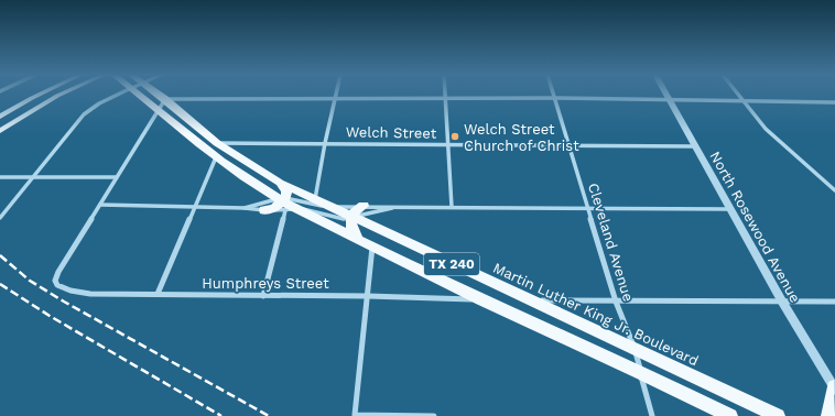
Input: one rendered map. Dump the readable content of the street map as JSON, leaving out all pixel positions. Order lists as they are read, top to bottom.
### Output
{
  "streets": {
    "main road": ["TX 240", "Martin Luther King Jr. Boulevard"],
    "street": [
      "Welch Street",
      "North Rosewood Avenue",
      "Cleveland Avenue",
      "Humphreys Street"
    ]
  },
  "crossings": [
    ["Welch Street", "North Rosewood Avenue"],
    ["Welch Street", "Cleveland Avenue"],
    ["Welch Street", "Martin Luther King Jr. Boulevard"],
    ["Cleveland Avenue", "TX 240"],
    ["Cleveland Avenue", "Martin Luther King Jr. Boulevard"],
    ["TX 240", "Humphreys Street"]
  ],
  "places": ["Welch Street Church of Christ"]
}
